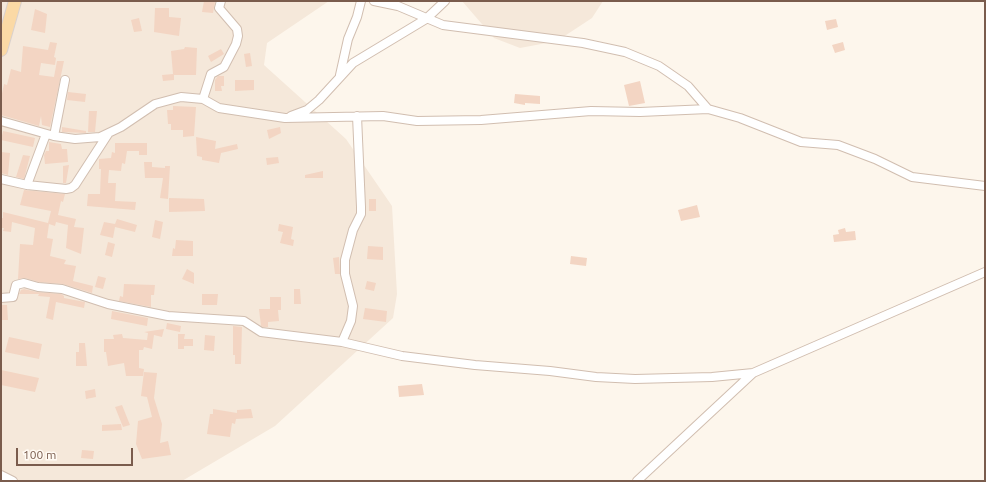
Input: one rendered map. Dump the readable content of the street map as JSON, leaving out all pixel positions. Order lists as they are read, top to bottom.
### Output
{
  "scale_bar": "100 m"
}
